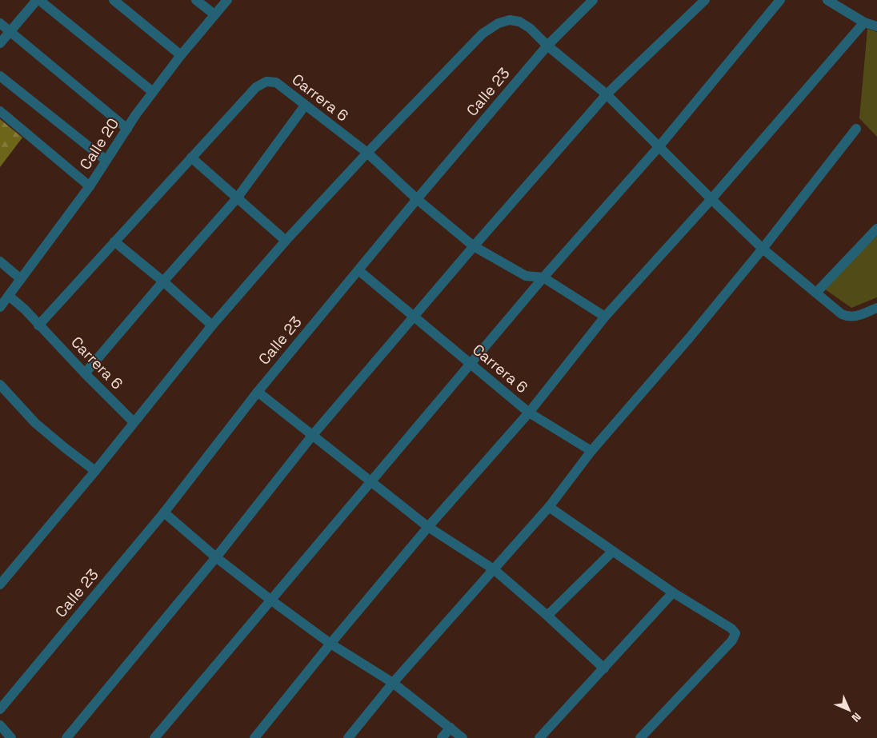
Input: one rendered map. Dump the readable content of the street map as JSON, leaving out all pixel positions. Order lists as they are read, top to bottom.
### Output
{
  "streets": {
    "street": ["Calle 23", "Carrera 6", "Calle 20"]
  },
  "crossings": [
    ["Calle 23", "Carrera 6"],
    ["Carrera 6", "Calle 20"]
  ],
  "north": "bottom right"
}
